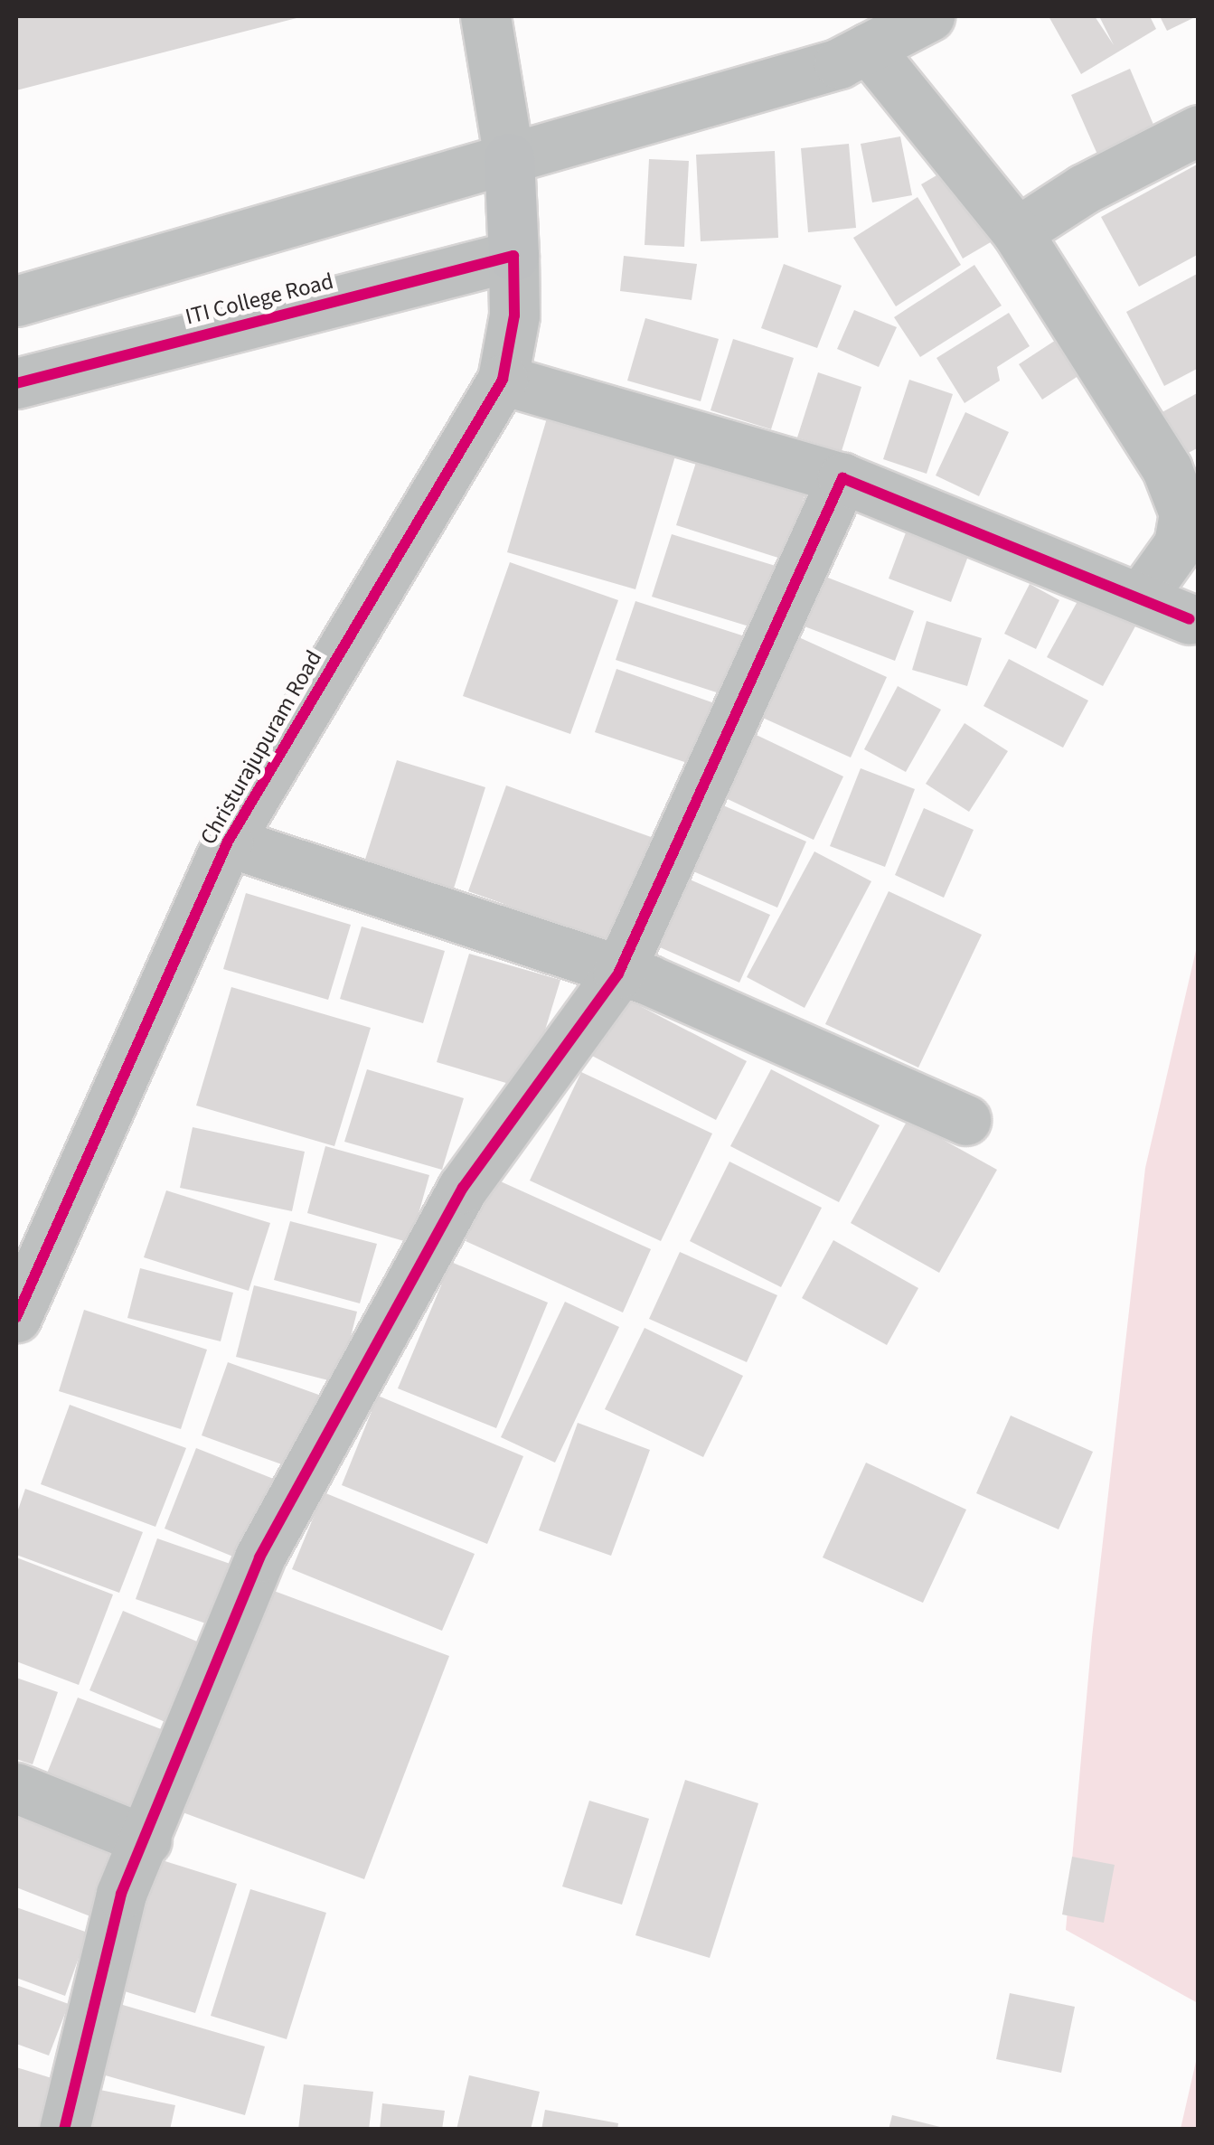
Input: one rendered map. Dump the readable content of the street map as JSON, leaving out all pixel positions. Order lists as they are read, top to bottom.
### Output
{
  "streets": {
    "main road": ["Christurajupuram Road"],
    "street": ["ITI College Road"]
  },
  "crossings": [
    ["ITI College Road", "Christurajupuram Road"]
  ]
}
